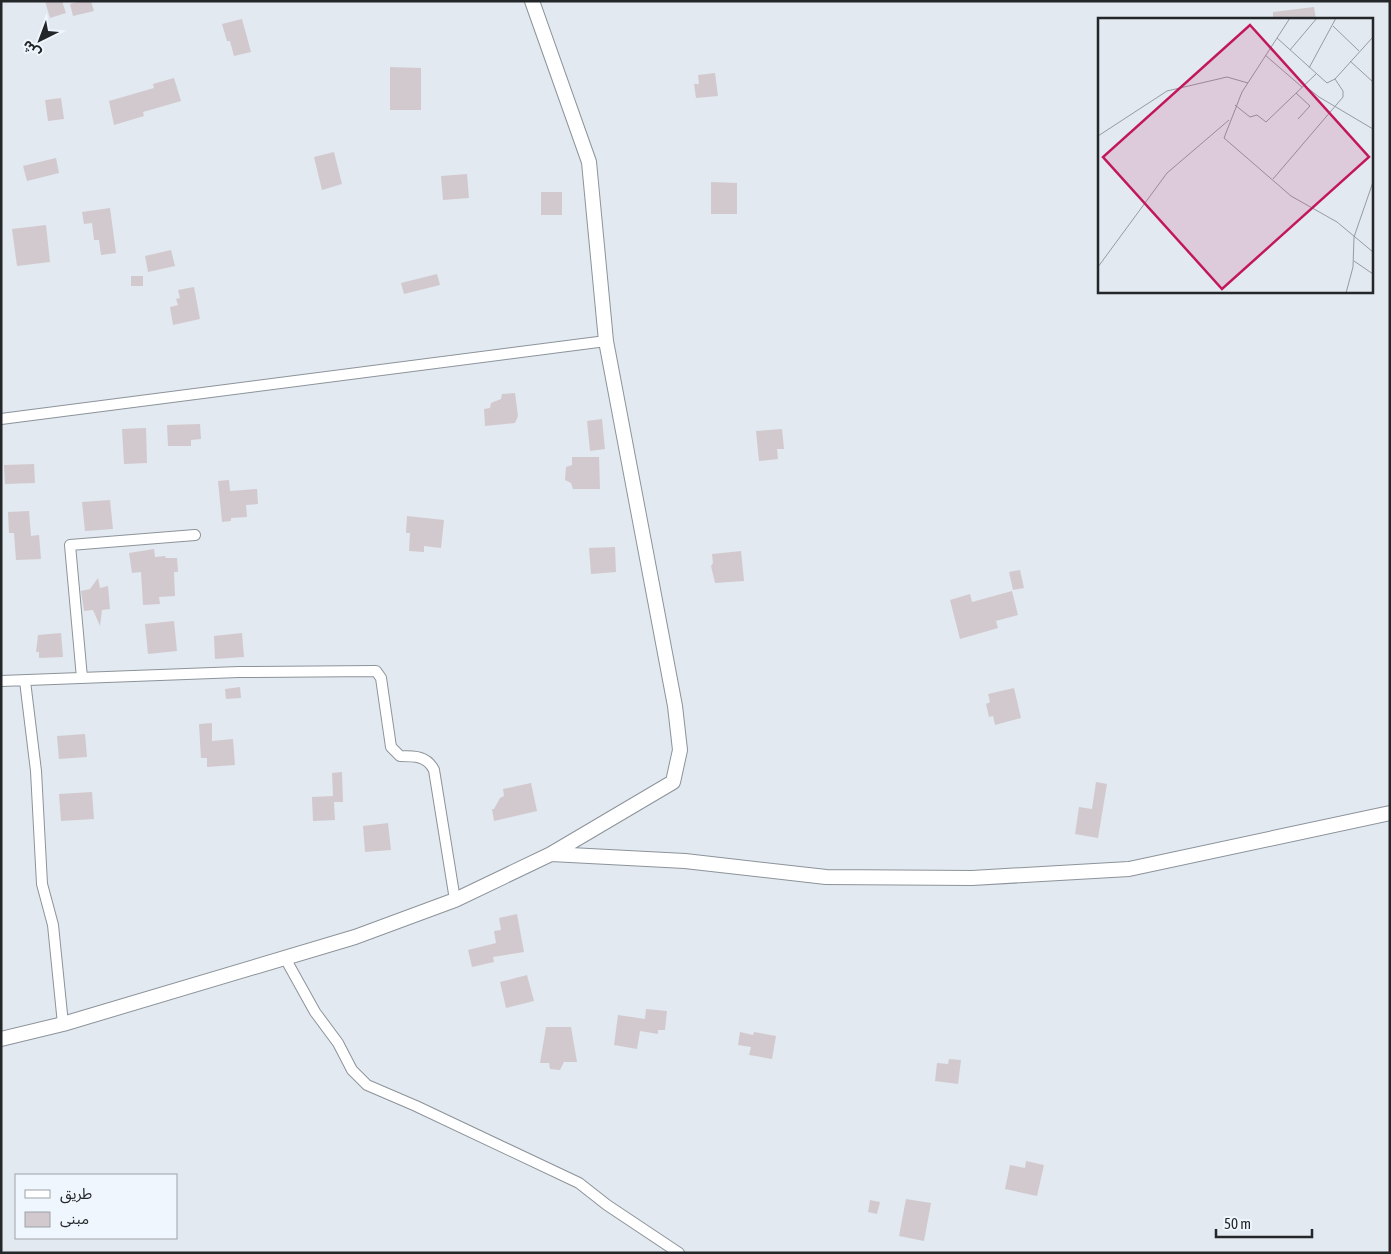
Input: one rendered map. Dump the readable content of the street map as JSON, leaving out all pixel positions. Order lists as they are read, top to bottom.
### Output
{
  "legend": ["طريق", "مبنى"],
  "scale_bar": "50 m",
  "north": "bottom left"
}
